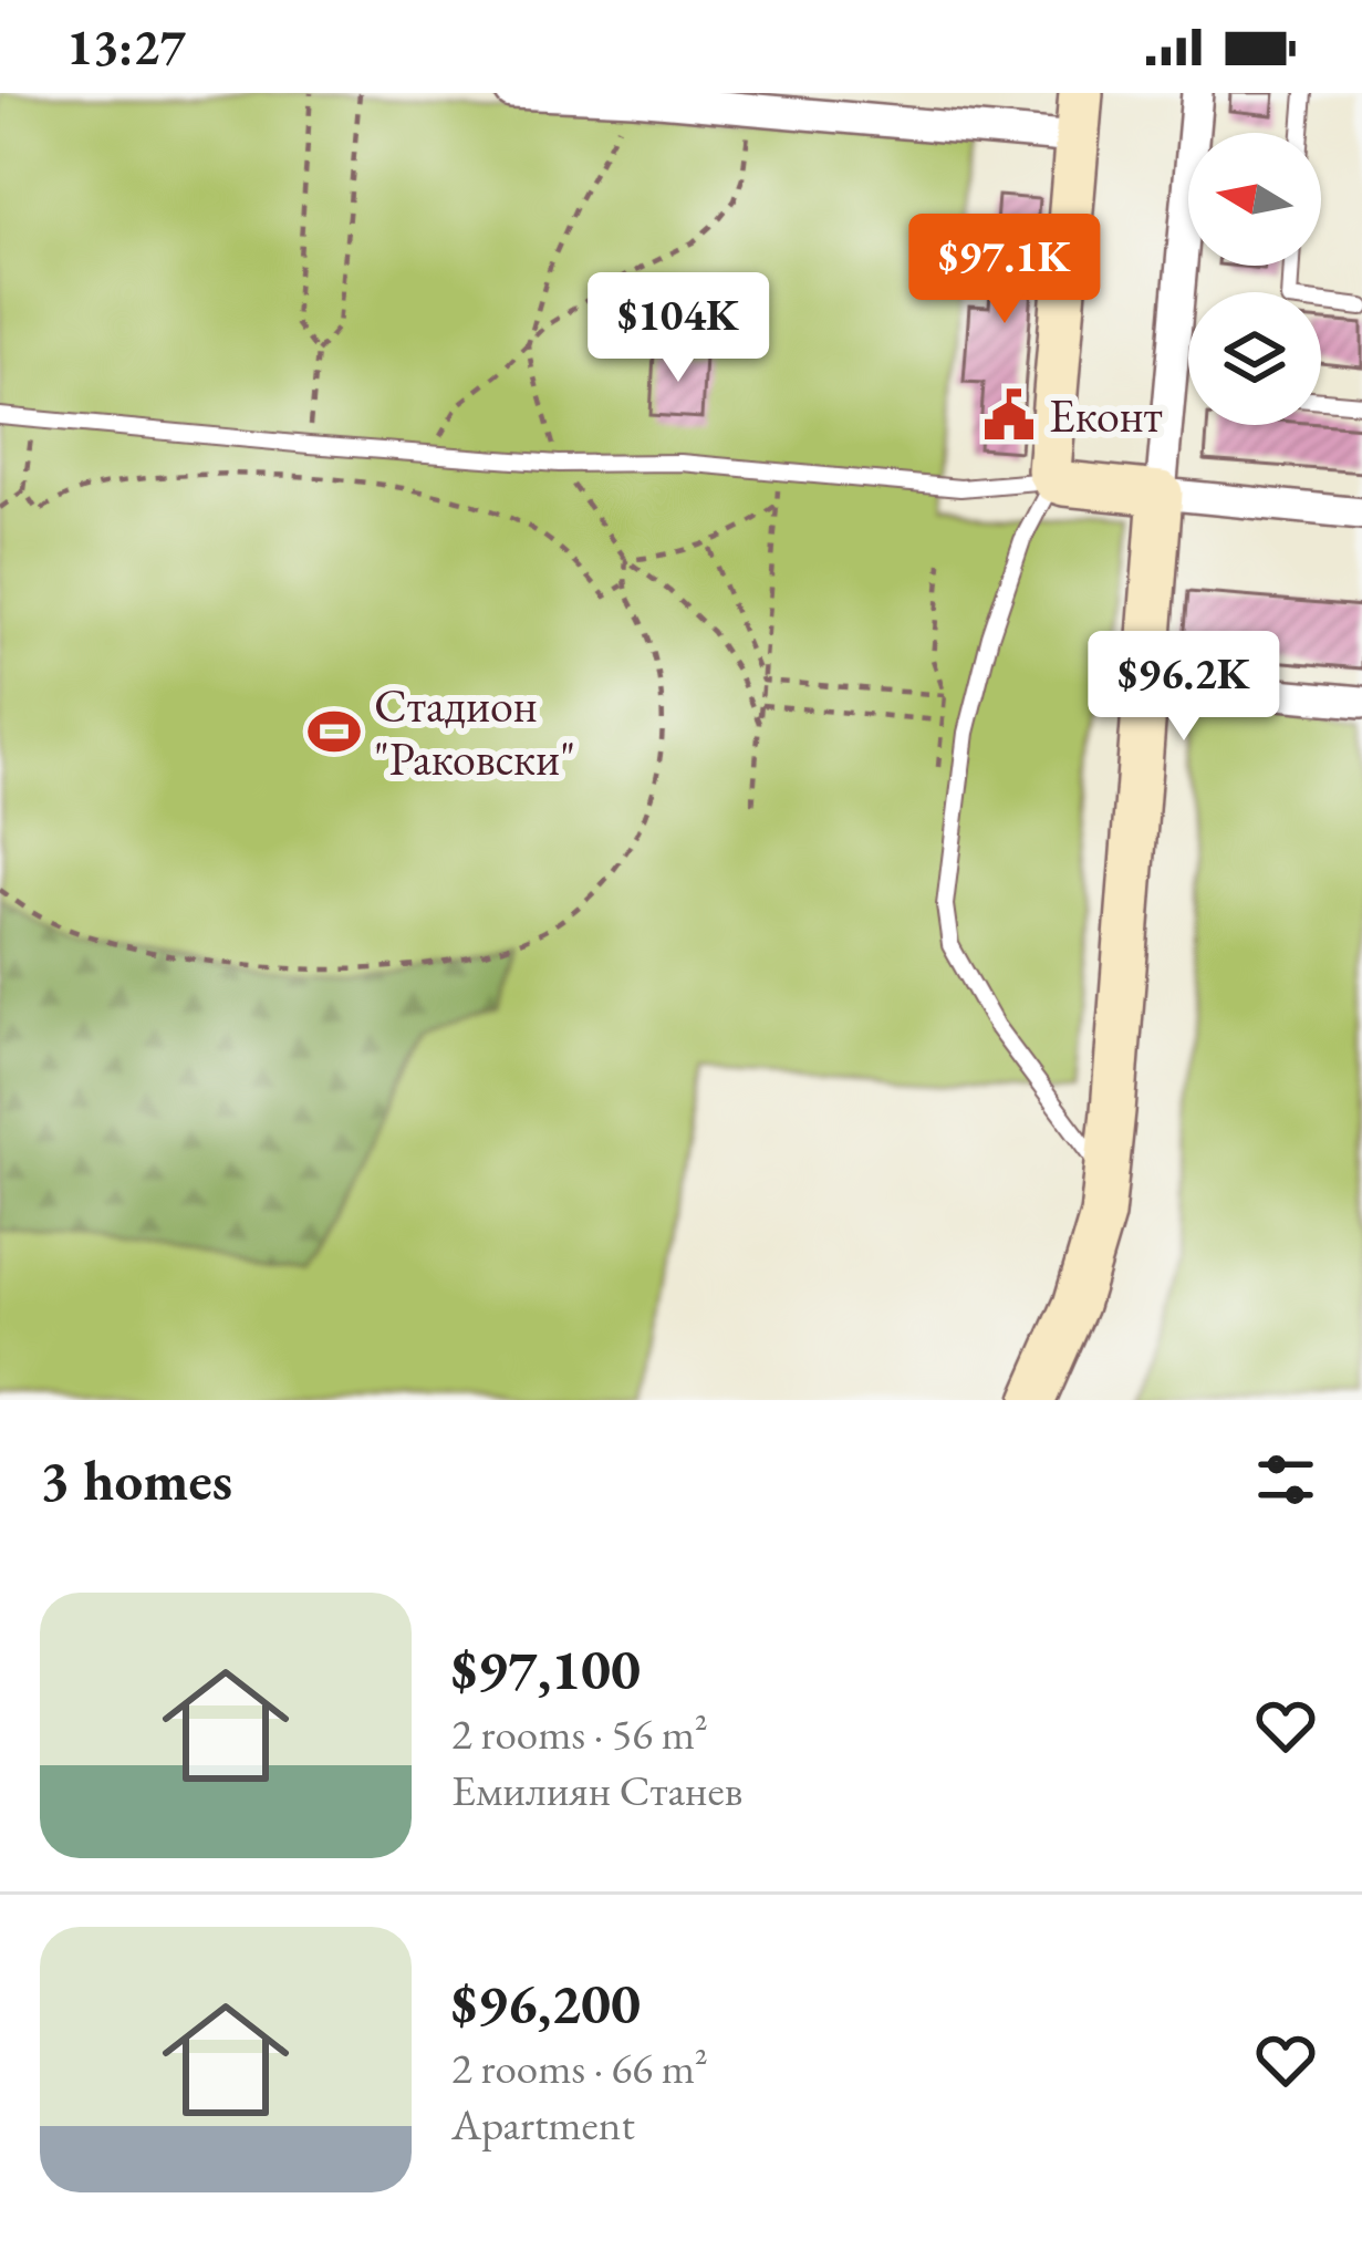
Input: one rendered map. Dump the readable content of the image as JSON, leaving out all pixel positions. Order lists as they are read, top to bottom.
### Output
{
  "places": {
    "public building": ["Еконт"],
    "sports": ["Стадион \"Раковски\""]
  },
  "north": "left",
  "page": {
    "status": "13:27",
    "price": ["$97.1K", "$104K", "$96.2K"],
    "heading": "3 homes",
    "list": [
      {
        "name": "$97,100",
        "note": "2 rooms · 56 m² · Емилиян Станев"
      },
      {
        "name": "$96,200",
        "note": "2 rooms · 66 m² · Apartment"
      }
    ]
  }
}
